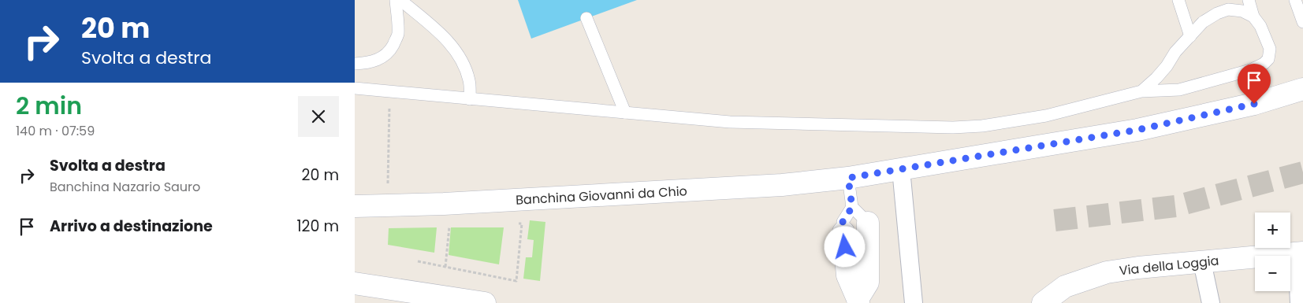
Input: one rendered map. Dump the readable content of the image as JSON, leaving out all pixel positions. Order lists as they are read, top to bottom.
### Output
{
  "streets": {
    "street": ["Banchina Giovanni da Chio", "Via della Loggia"]
  },
  "page": {
    "turn": ["20 m", "Svolta a destra"],
    "heading": ["2 min", "140 m · 07:59"],
    "list": [
      {
        "name": "Svolta a destra",
        "note": "Banchina Nazario Sauro",
        "value": "20 m"
      },
      {
        "name": "Arrivo a destinazione",
        "value": "120 m"
      }
    ],
    "map_buttons": ["+", "−"]
  }
}
